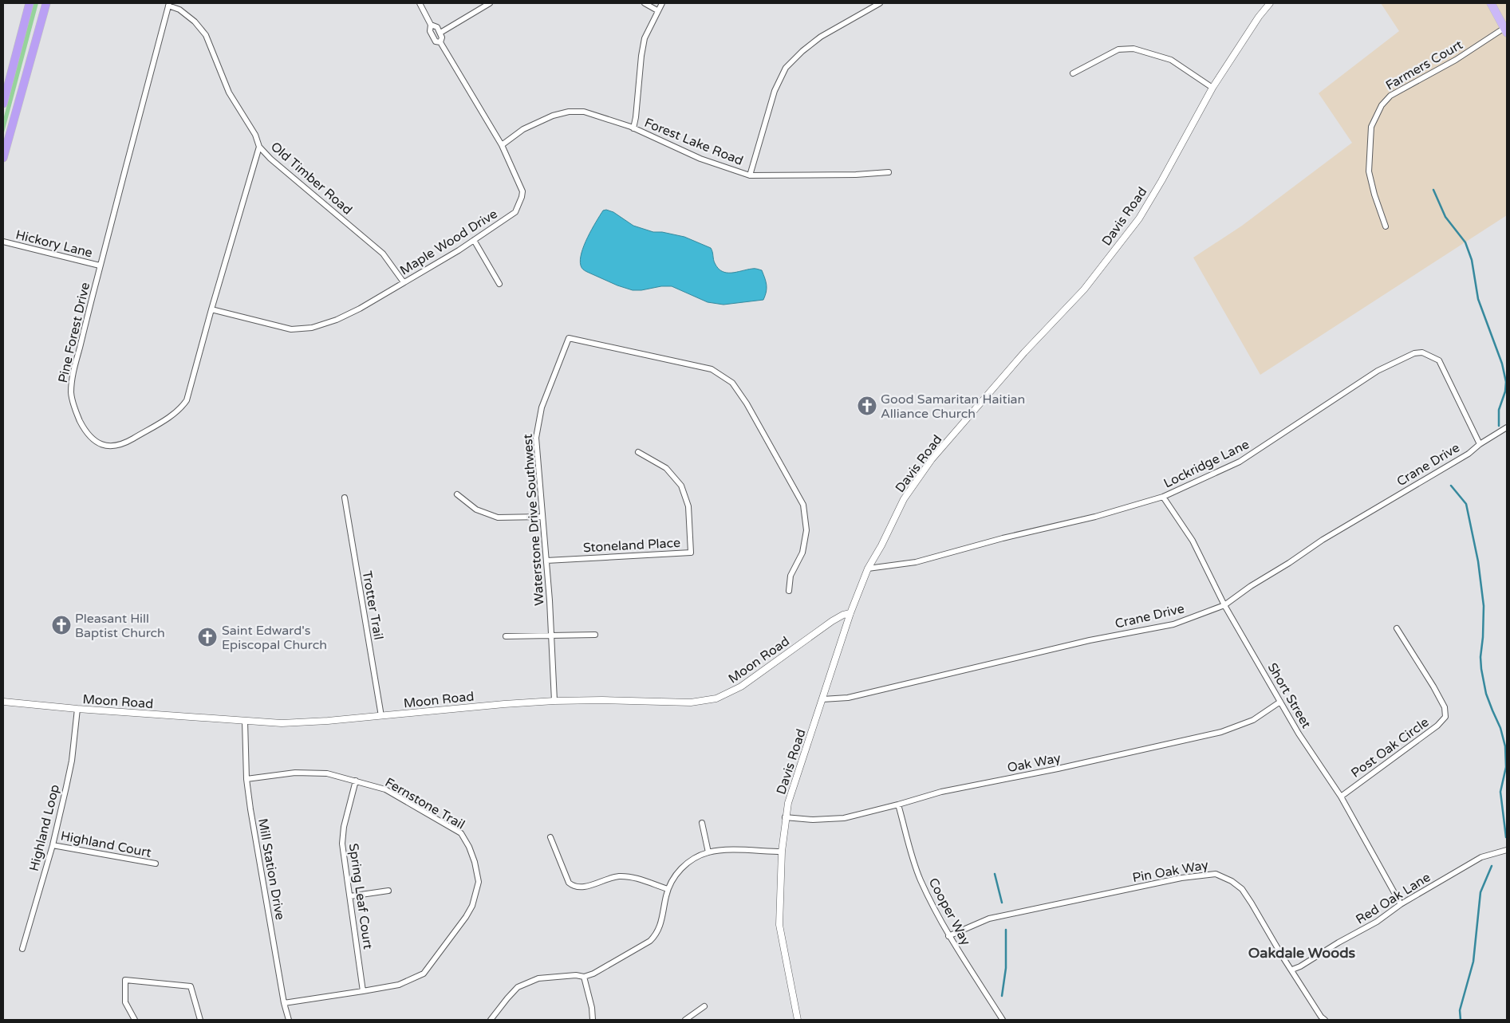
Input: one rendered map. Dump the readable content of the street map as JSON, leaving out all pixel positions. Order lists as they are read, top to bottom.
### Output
{
  "streets": {
    "street": [
      "Farmers Court",
      "Forest Lake Road",
      "Old Timber Road",
      "Davis Road",
      "Maple Wood Drive",
      "Hickory Lane",
      "Pine Forest Drive",
      "Lockridge Lane",
      "Crane Drive",
      "Waterstone Drive Southwest",
      "Stoneland Place",
      "Trotter Trail",
      "Moon Road",
      "Short Street",
      "Post Oak Circle",
      "Oak Way",
      "Fernstone Trail",
      "Highland Loop",
      "Highland Court",
      "Mill Station Drive",
      "Pin Oak Way",
      "Spring Leaf Court",
      "Red Oak Lane",
      "Cooper Way"
    ]
  },
  "crossings": [
    ["Forest Lake Road", "Maple Wood Drive"],
    ["Old Timber Road", "Maple Wood Drive"],
    ["Old Timber Road", "Pine Forest Drive"],
    ["Davis Road", "Lockridge Lane"],
    ["Davis Road", "Crane Drive"],
    ["Davis Road", "Moon Road"],
    ["Davis Road", "Oak Way"],
    ["Maple Wood Drive", "Pine Forest Drive"],
    ["Hickory Lane", "Pine Forest Drive"],
    ["Lockridge Lane", "Crane Drive"],
    ["Lockridge Lane", "Short Street"],
    ["Crane Drive", "Short Street"],
    ["Waterstone Drive Southwest", "Stoneland Place"],
    ["Waterstone Drive Southwest", "Moon Road"],
    ["Trotter Trail", "Moon Road"],
    ["Moon Road", "Highland Loop"],
    ["Moon Road", "Mill Station Drive"],
    ["Short Street", "Post Oak Circle"],
    ["Short Street", "Oak Way"],
    ["Short Street", "Red Oak Lane"],
    ["Oak Way", "Cooper Way"],
    ["Fernstone Trail", "Mill Station Drive"],
    ["Fernstone Trail", "Spring Leaf Court"],
    ["Highland Loop", "Highland Court"],
    ["Pin Oak Way", "Red Oak Lane"],
    ["Pin Oak Way", "Cooper Way"]
  ],
  "districts": ["Oakdale Woods"],
  "places": {
    "church": ["Good Samaritan Haitian Alliance Church", "Pleasant Hill Baptist Church", "Saint Edward's Episcopal Church"]
  }
}
